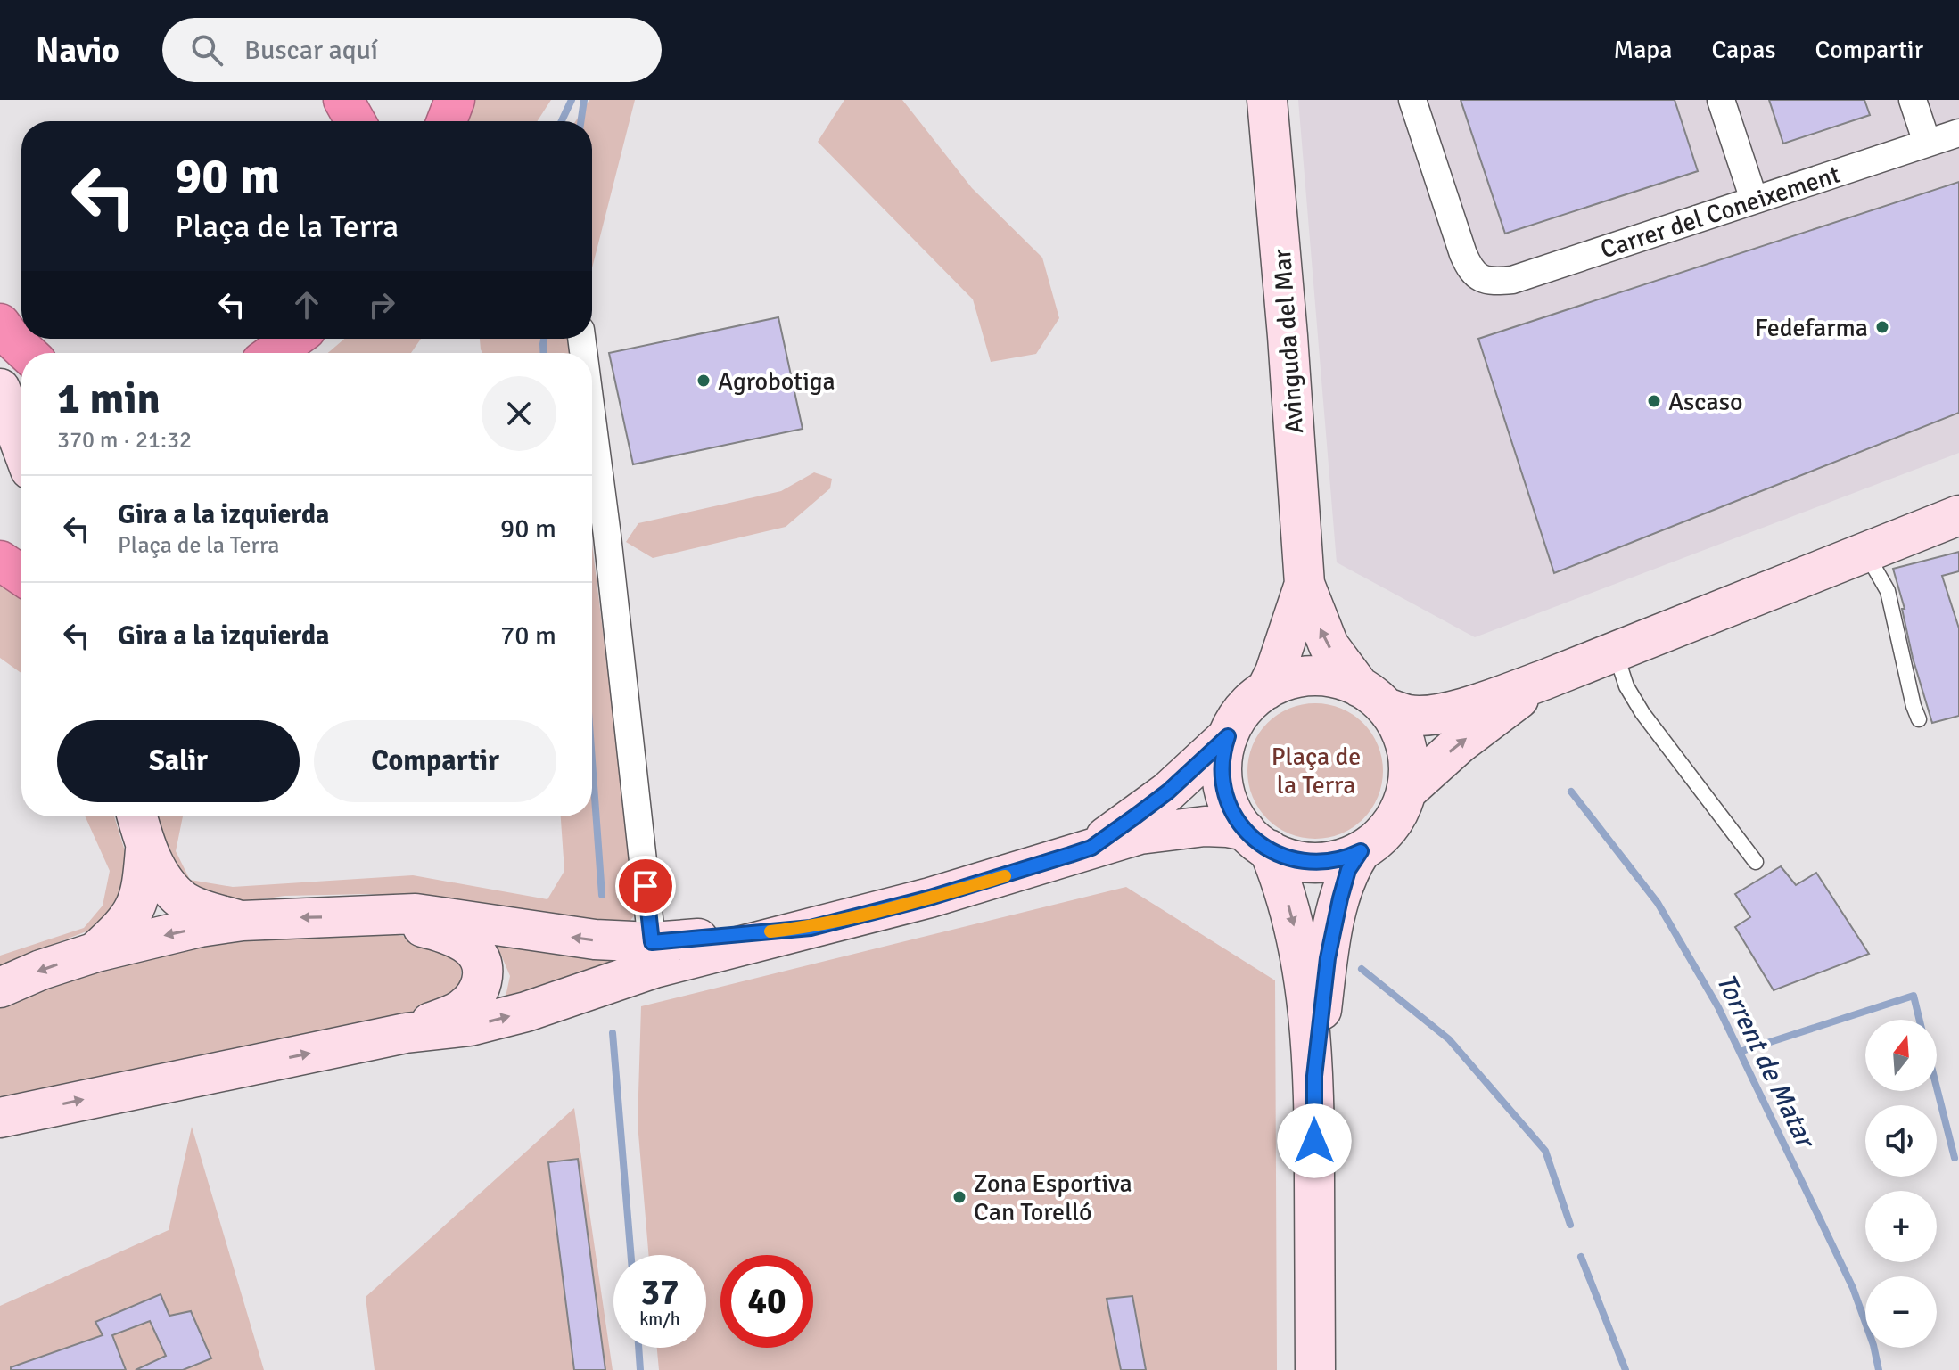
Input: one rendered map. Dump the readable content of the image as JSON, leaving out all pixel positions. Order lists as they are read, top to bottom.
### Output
{
  "streets": {
    "main road": ["Avinguda del Mar"],
    "street": ["Carrer del Coneixement"]
  },
  "water": ["Torrent de Matar"],
  "parks": ["Plaça de la Terra"],
  "places": [
    "Fedefarma",
    "Agrobotiga",
    "Ascaso",
    "Zona Esportiva Can Torelló"
  ],
  "north": "top",
  "page": {
    "header": "Navio",
    "search": "Buscar aquí",
    "nav": ["Mapa", "Capas", "Compartir"],
    "turn": ["90 m", "Plaça de la Terra"],
    "heading": ["1 min", "370 m · 21:32"],
    "list": [
      {
        "name": "Gira a la izquierda",
        "note": "Plaça de la Terra",
        "value": "90 m"
      },
      {
        "name": "Gira a la izquierda",
        "value": "70 m"
      }
    ],
    "buttons": ["Salir", "Compartir"],
    "map_buttons": ["+", "−"],
    "speed": "37 km/h",
    "limit": "40"
  }
}
